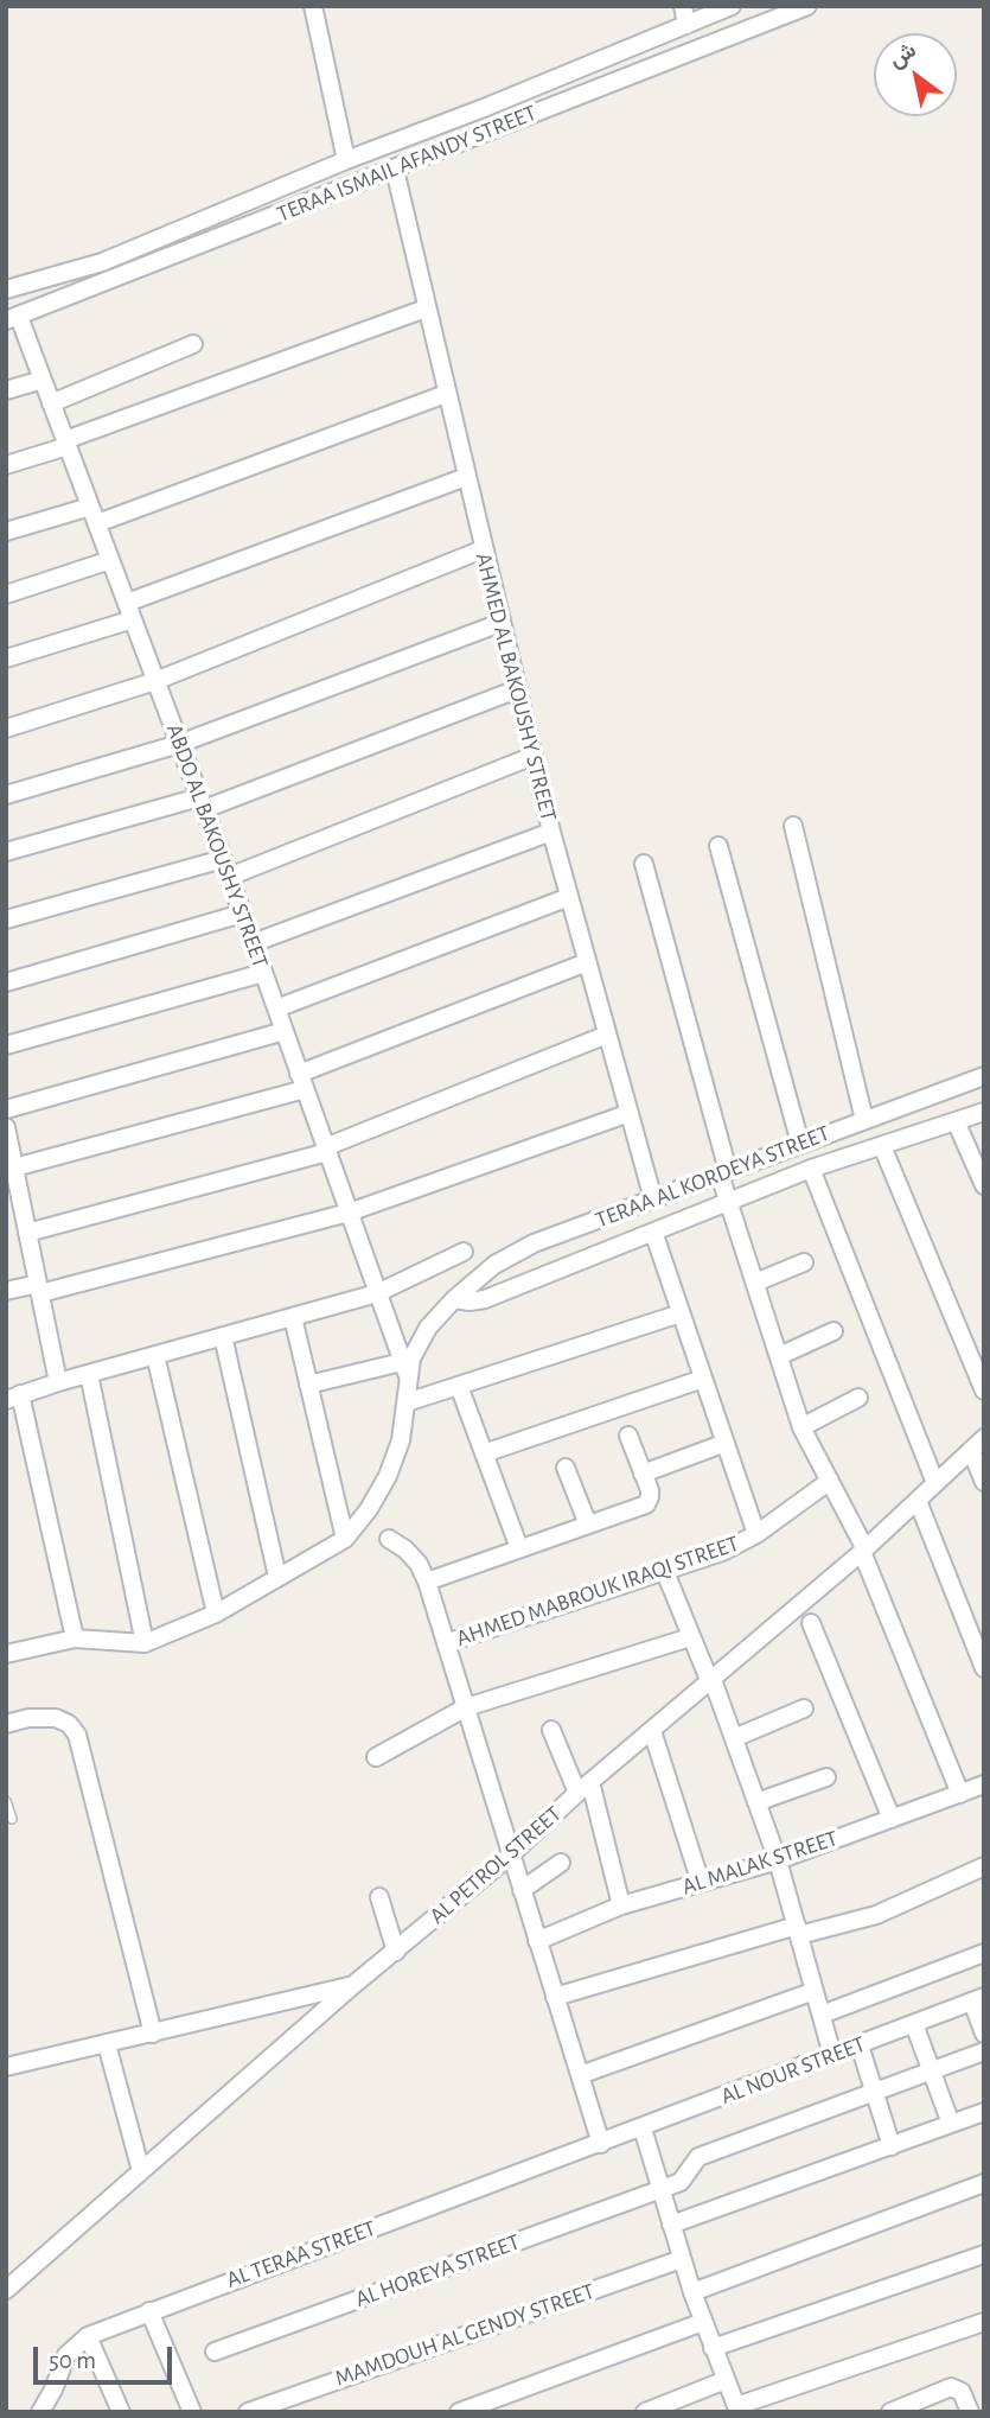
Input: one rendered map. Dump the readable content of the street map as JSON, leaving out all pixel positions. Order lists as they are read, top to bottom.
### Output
{
  "streets": {
    "street": [
      "TERAA ISMAIL AFANDY STREET",
      "AHMED AL BAKOUSHY STREET",
      "ABDO AL BAKOUSHY STREET",
      "TERAA AL KORDEYA STREET",
      "AHMED MABROUK IRAQI STREET",
      "AL MALAK STREET",
      "AL PETROL STREET",
      "AL NOUR STREET",
      "AL TERAA STREET",
      "AL HOREYA STREET",
      "MAMDOUH AL GENDY STREET"
    ]
  },
  "crossings": [
    ["TERAA ISMAIL AFANDY STREET", "AHMED AL BAKOUSHY STREET"],
    ["TERAA ISMAIL AFANDY STREET", "ABDO AL BAKOUSHY STREET"],
    ["AHMED AL BAKOUSHY STREET", "TERAA AL KORDEYA STREET"],
    ["ABDO AL BAKOUSHY STREET", "TERAA AL KORDEYA STREET"],
    ["AL NOUR STREET", "AL TERAA STREET"]
  ],
  "scale_bar": "50 m",
  "north": "top left"
}
